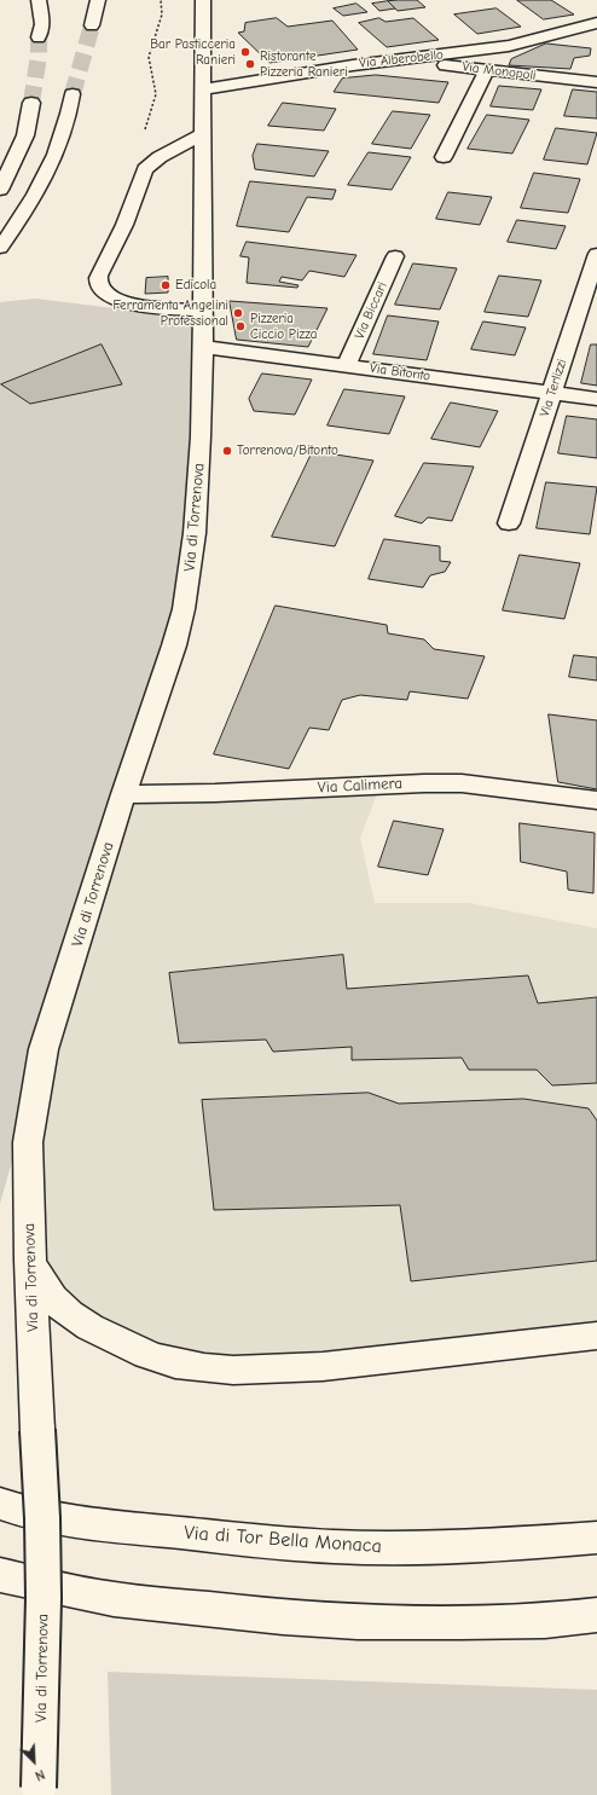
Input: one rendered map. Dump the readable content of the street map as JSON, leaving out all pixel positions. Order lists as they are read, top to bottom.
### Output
{
  "streets": {
    "street": [
      "Via Alberobello",
      "Via Monopoli",
      "Via Biccari",
      "Via Bitonto",
      "Via Terlizzi",
      "Via di Torrenova",
      "Via Calimera",
      "Via di Tor Bella Monaca"
    ]
  },
  "crossings": [
    ["Via Alberobello", "Via Monopoli"],
    ["Via Alberobello", "Via di Torrenova"],
    ["Via Biccari", "Via Bitonto"],
    ["Via Bitonto", "Via Terlizzi"],
    ["Via Bitonto", "Via di Torrenova"],
    ["Via di Torrenova", "Via Calimera"]
  ],
  "places": [
    "Bar Pasticceria Ranieri",
    "Ristorante Pizzeria Ranieri",
    "Edicola",
    "Ferramenta Angelini Professional",
    "Pizzeria Ciccio Pizza",
    "Torrenova/Bitonto"
  ],
  "north": "bottom right"
}
